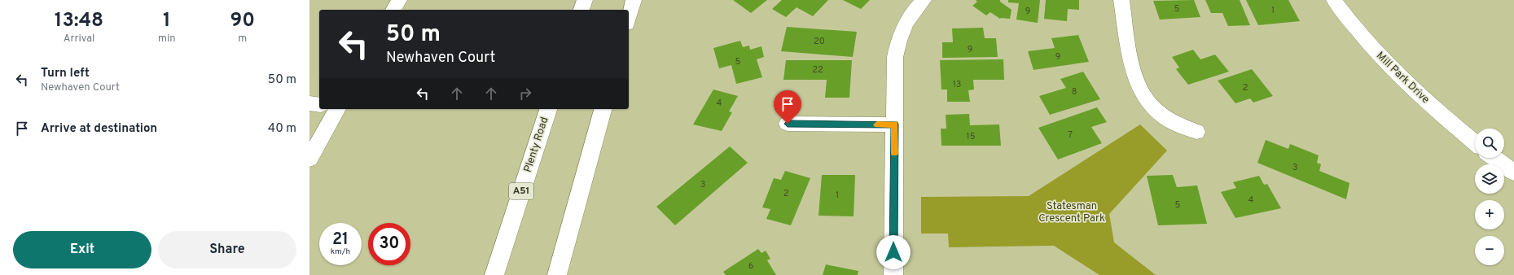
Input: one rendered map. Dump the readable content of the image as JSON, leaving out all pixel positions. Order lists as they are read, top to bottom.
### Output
{
  "streets": {
    "main road": ["Mill Park Drive", "Plenty Road", "A51"]
  },
  "parks": ["Statesman Crescent Park"],
  "house_numbers": [
    "5",
    "1",
    "9",
    "20",
    "9",
    "9",
    "5",
    "22",
    "13",
    "2",
    "8",
    "4",
    "7",
    "15",
    "3",
    "3",
    "2",
    "1",
    "4",
    "5",
    "6"
  ],
  "page": {
    "eta": [
      "13:48",
      "Arrival",
      "1",
      "min",
      "90",
      "m"
    ],
    "turn": ["50 m", "Newhaven Court"],
    "list": [
      {
        "name": "Turn left",
        "note": "Newhaven Court",
        "value": "50 m"
      },
      {
        "name": "Arrive at destination",
        "value": "40 m"
      }
    ],
    "map_buttons": ["+", "−"],
    "speed": "21 km/h",
    "limit": "30",
    "buttons": ["Exit", "Share"]
  }
}
